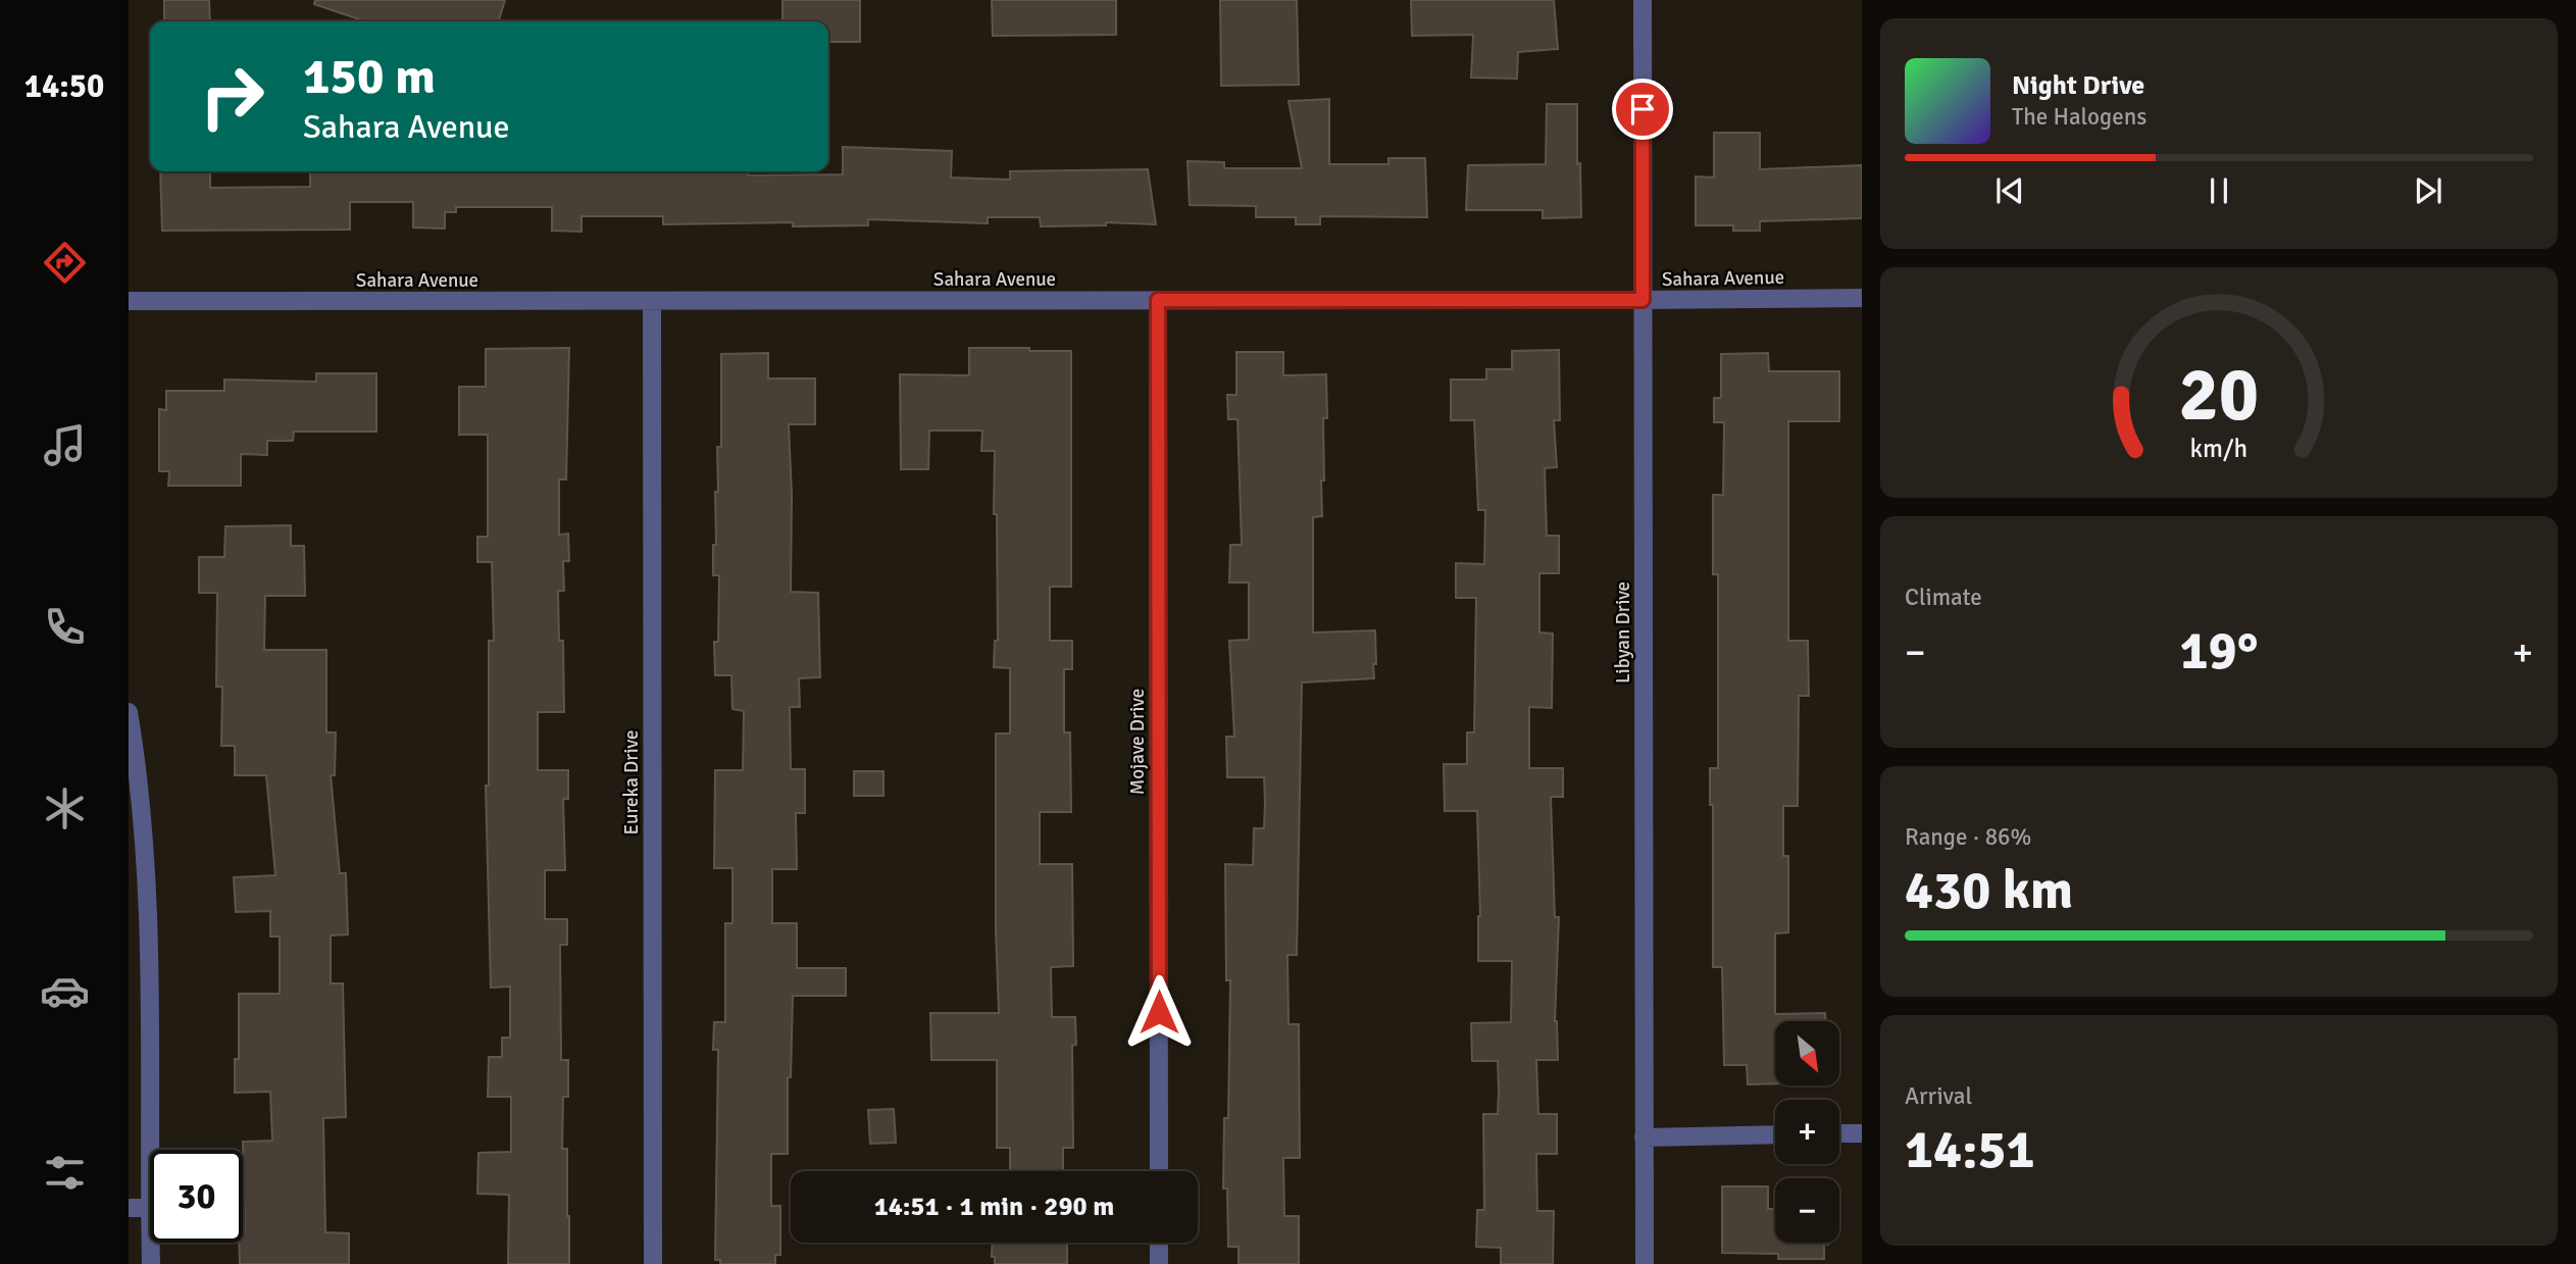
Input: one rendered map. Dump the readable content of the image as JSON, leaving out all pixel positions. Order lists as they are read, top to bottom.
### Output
{
  "streets": {
    "street": [
      "Sahara Avenue",
      "Libyan Drive",
      "Mojave Drive",
      "Eureka Drive"
    ]
  },
  "crossings": [
    ["Sahara Avenue", "Libyan Drive"],
    ["Sahara Avenue", "Mojave Drive"],
    ["Sahara Avenue", "Eureka Drive"]
  ],
  "north": "bottom right",
  "page": {
    "tabs": "14:50",
    "turn": ["150 m", "Sahara Avenue"],
    "song": ["Night Drive", "The Halogens"],
    "tile": [
      "Climate",
      ["Range · 86%", "430 km"],
      ["Arrival", "14:51"]
    ],
    "heat": ["−", "19°", "+"],
    "map_buttons": ["+", "−"],
    "limit": "30",
    "trip": "14:51 · 1 min · 290 m",
    "gauge": ["20", "km/h"]
  }
}
